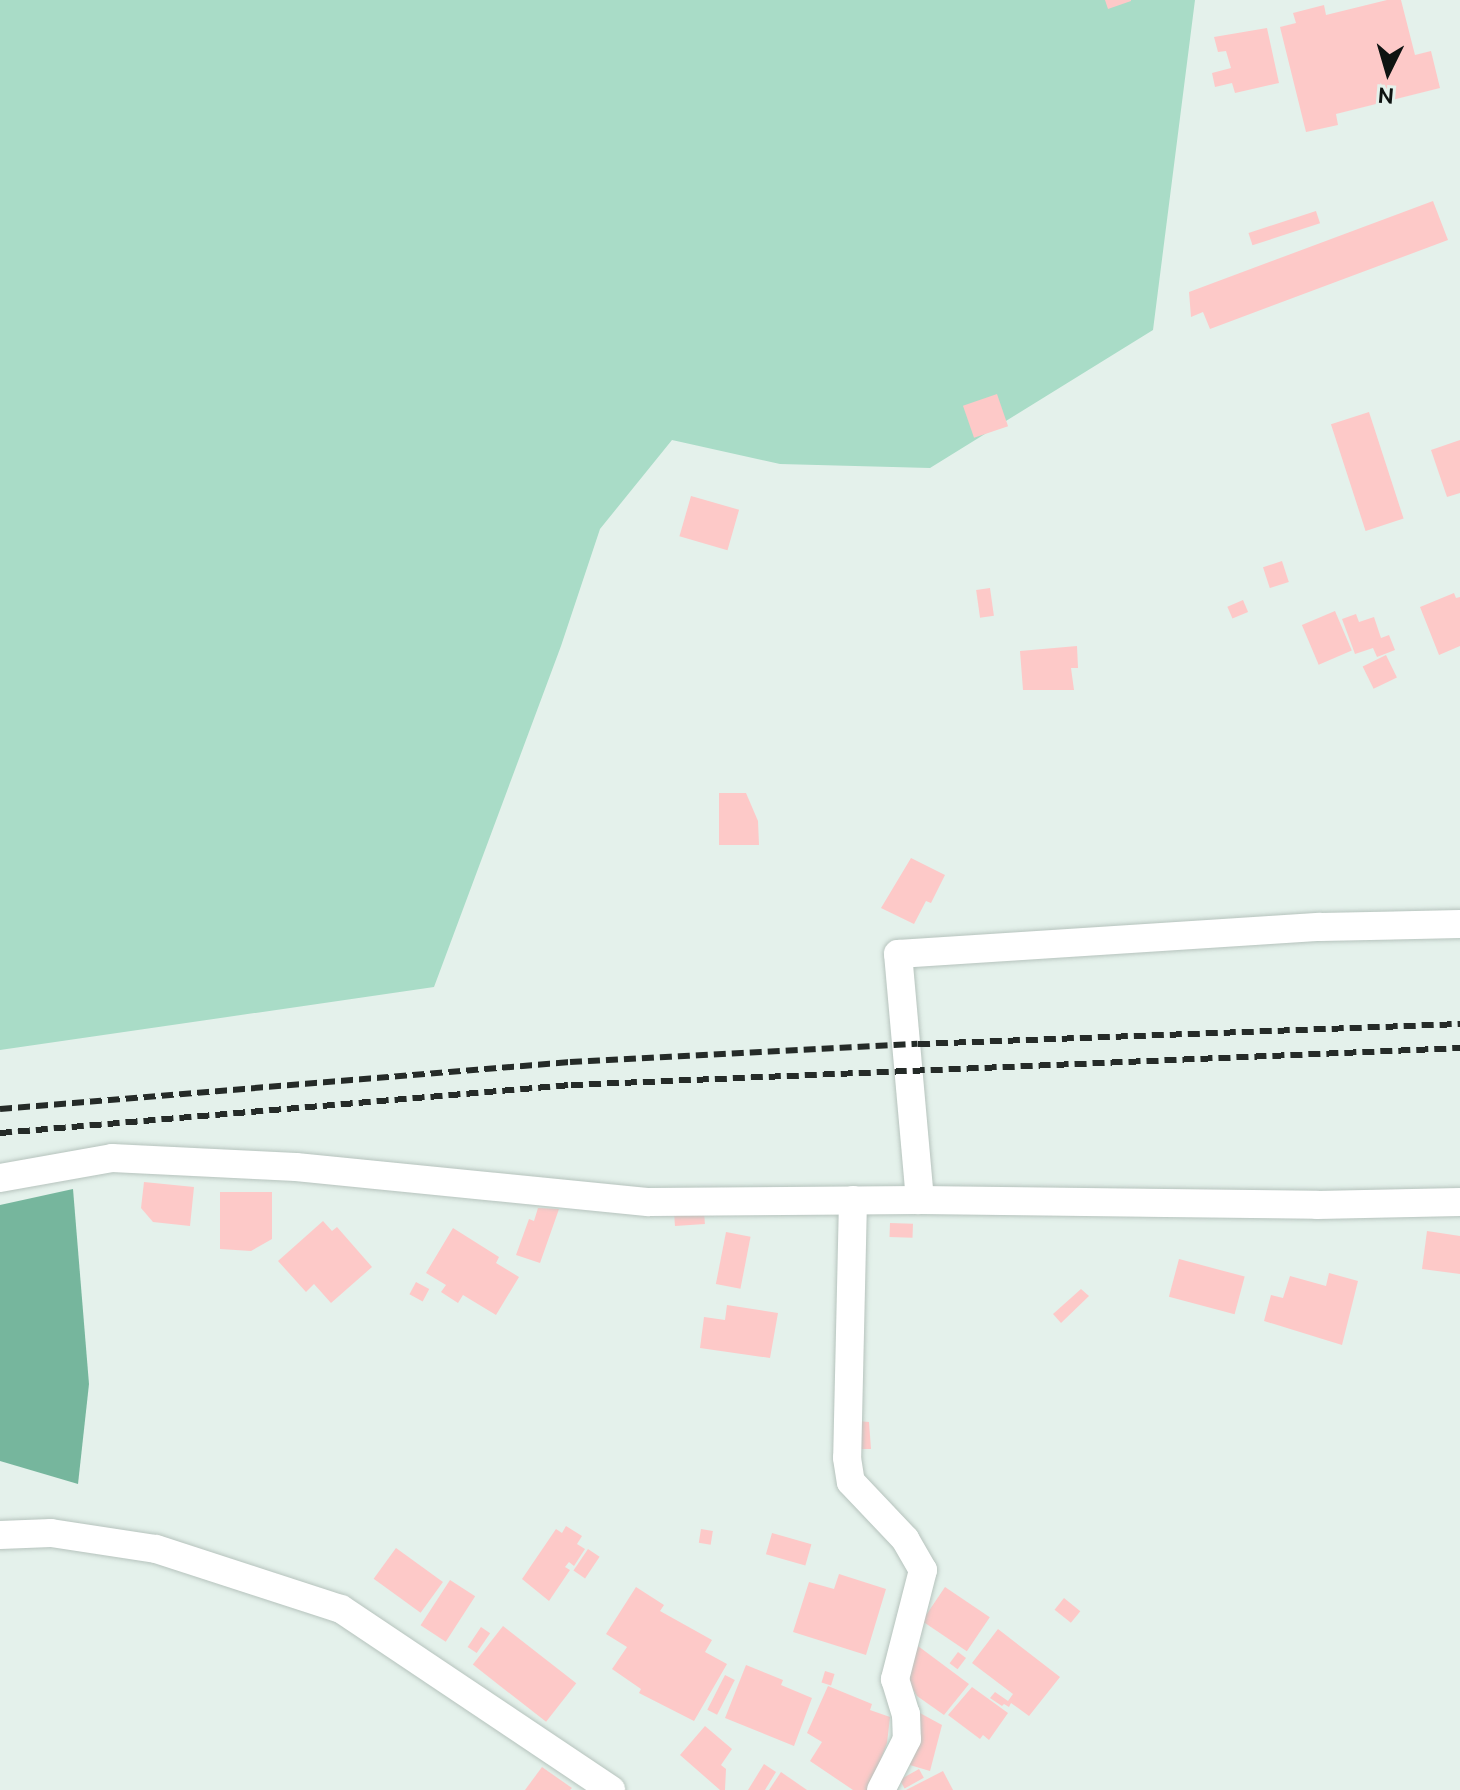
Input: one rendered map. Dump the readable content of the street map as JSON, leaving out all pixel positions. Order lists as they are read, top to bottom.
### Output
{
  "north": "bottom"
}
